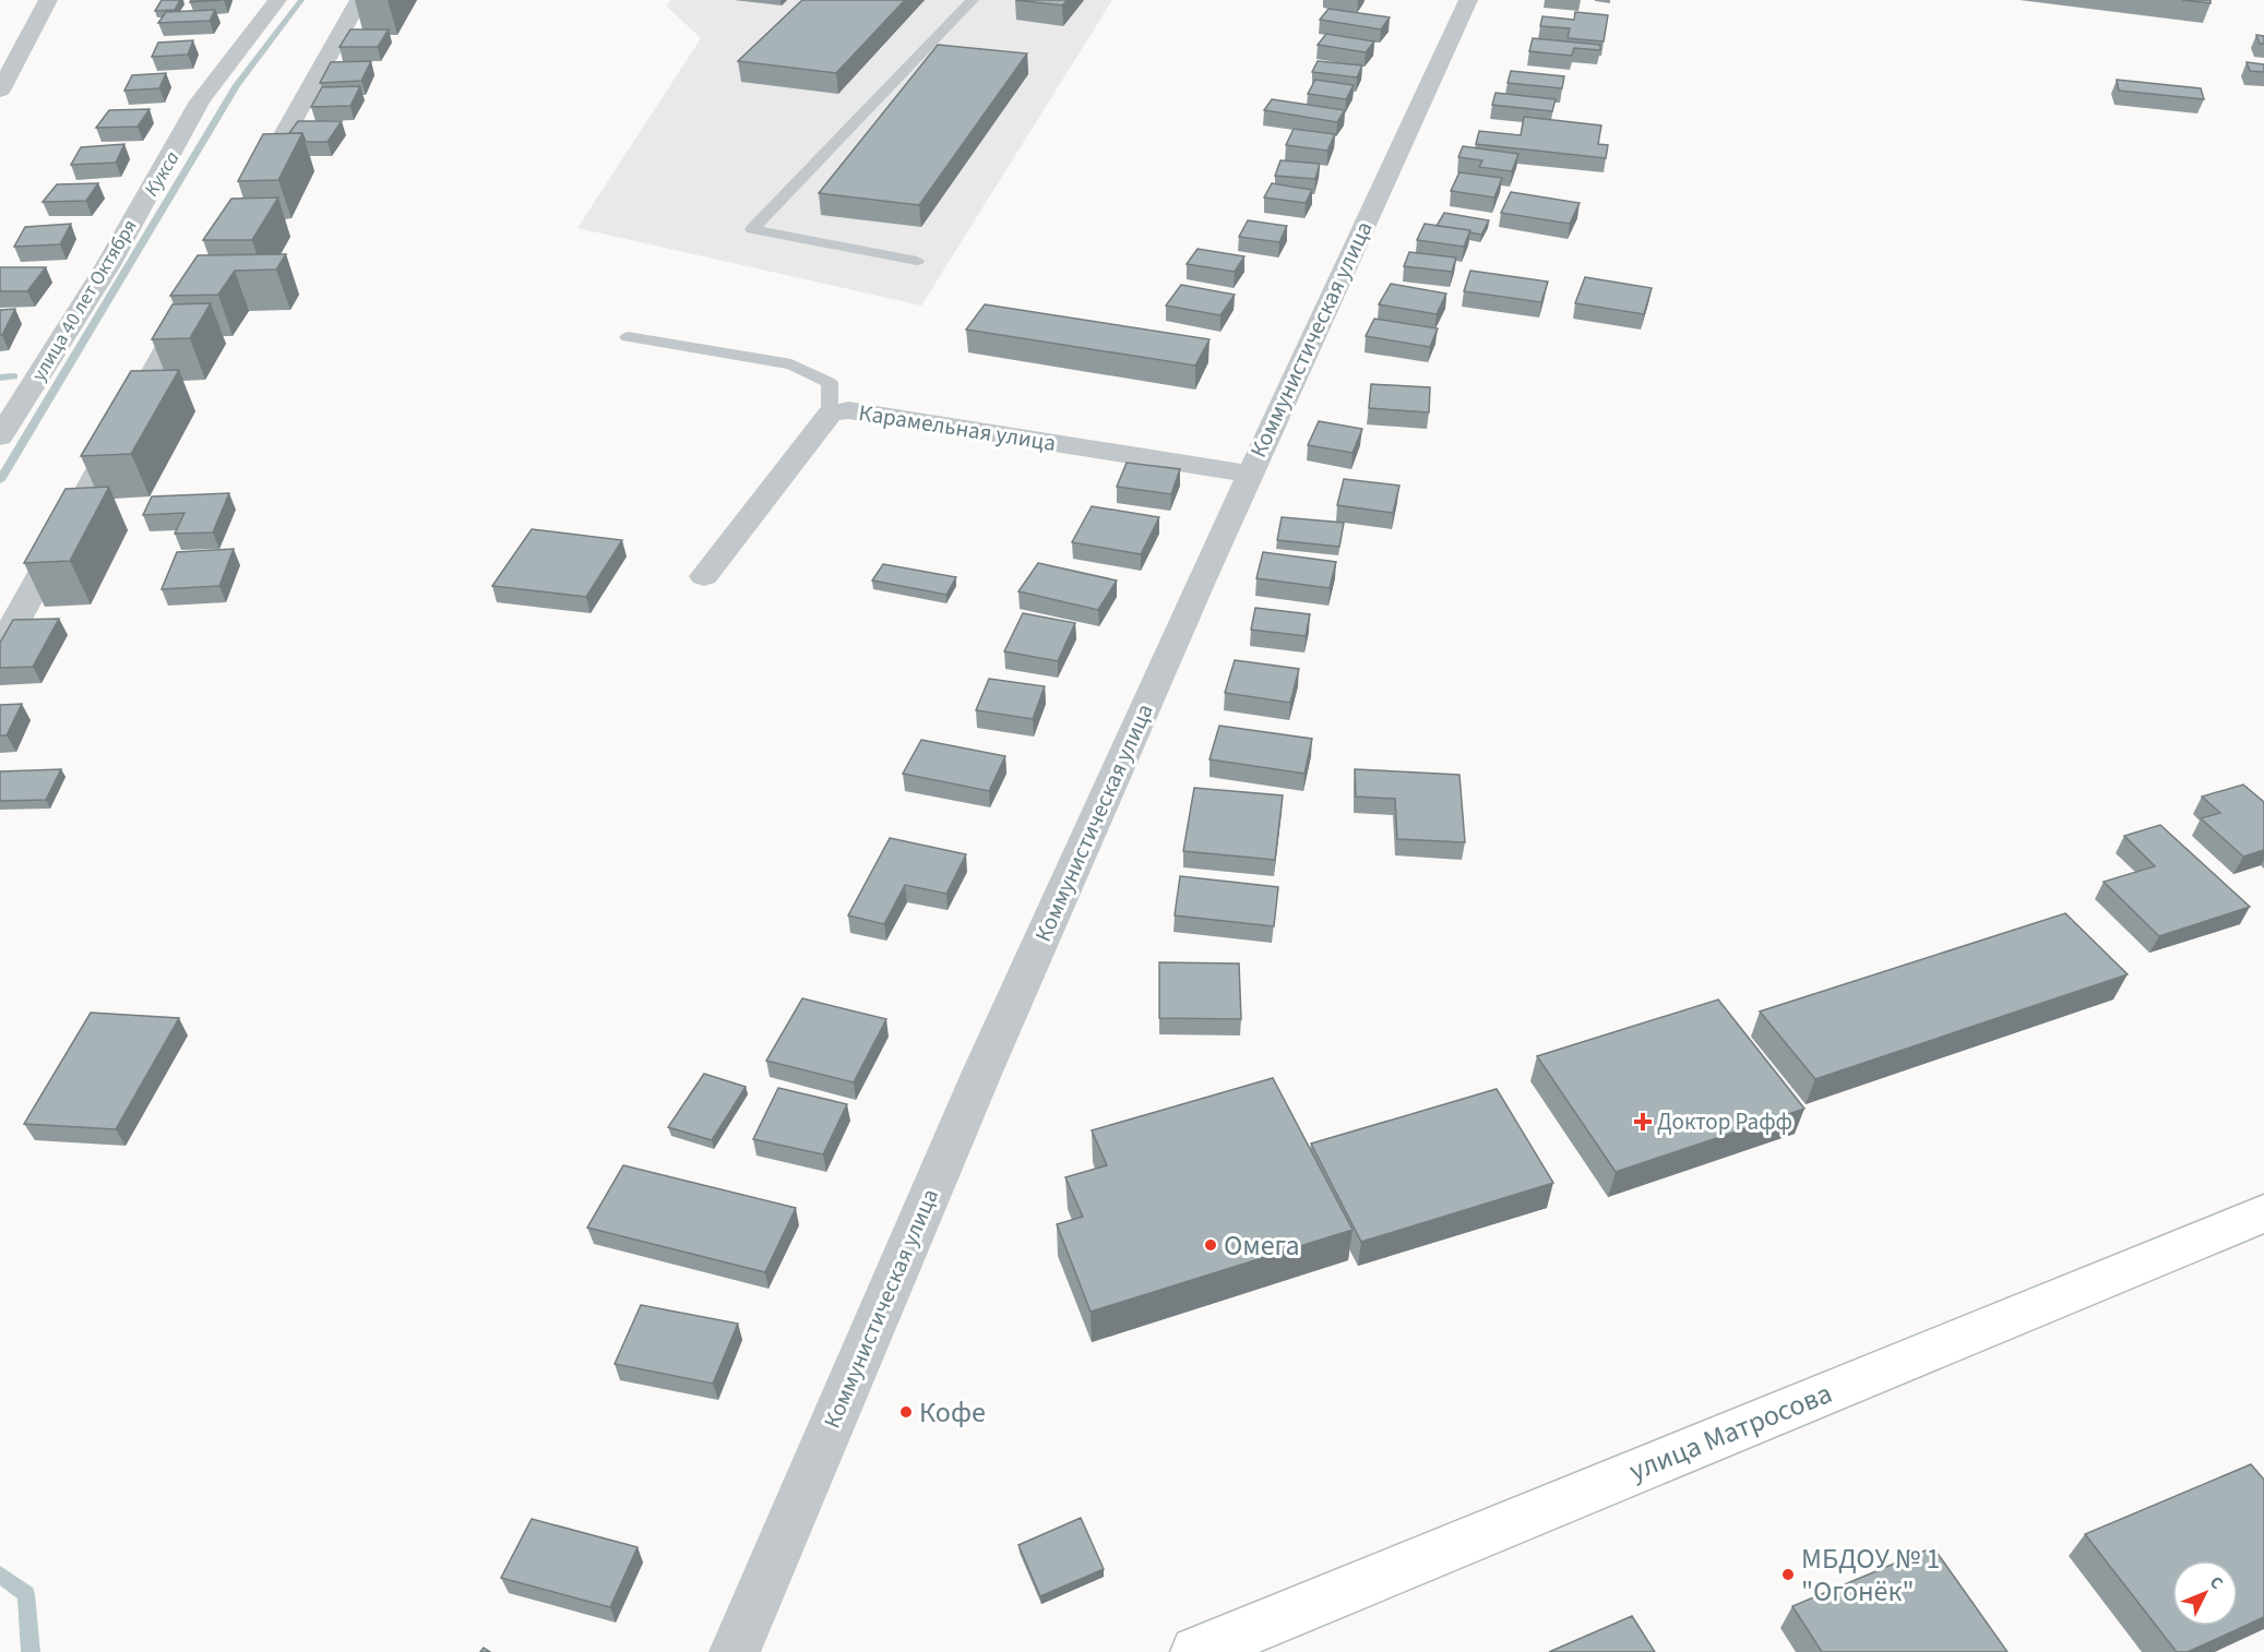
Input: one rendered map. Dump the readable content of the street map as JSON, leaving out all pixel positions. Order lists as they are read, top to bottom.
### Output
{
  "streets": {
    "street": [
      "улица 40 лет Октября",
      "Коммунистическая улица",
      "Карамельная улица",
      "улица Матросова"
    ]
  },
  "crossings": [
    ["Коммунистическая улица", "Карамельная улица"]
  ],
  "water": ["Кукса"],
  "places": {
    "health": ["Доктор Рафф"],
    "other": ["Омега", "Кофе", "МБДОУ № 1 \"Огонёк\""]
  },
  "north": "top right"
}
